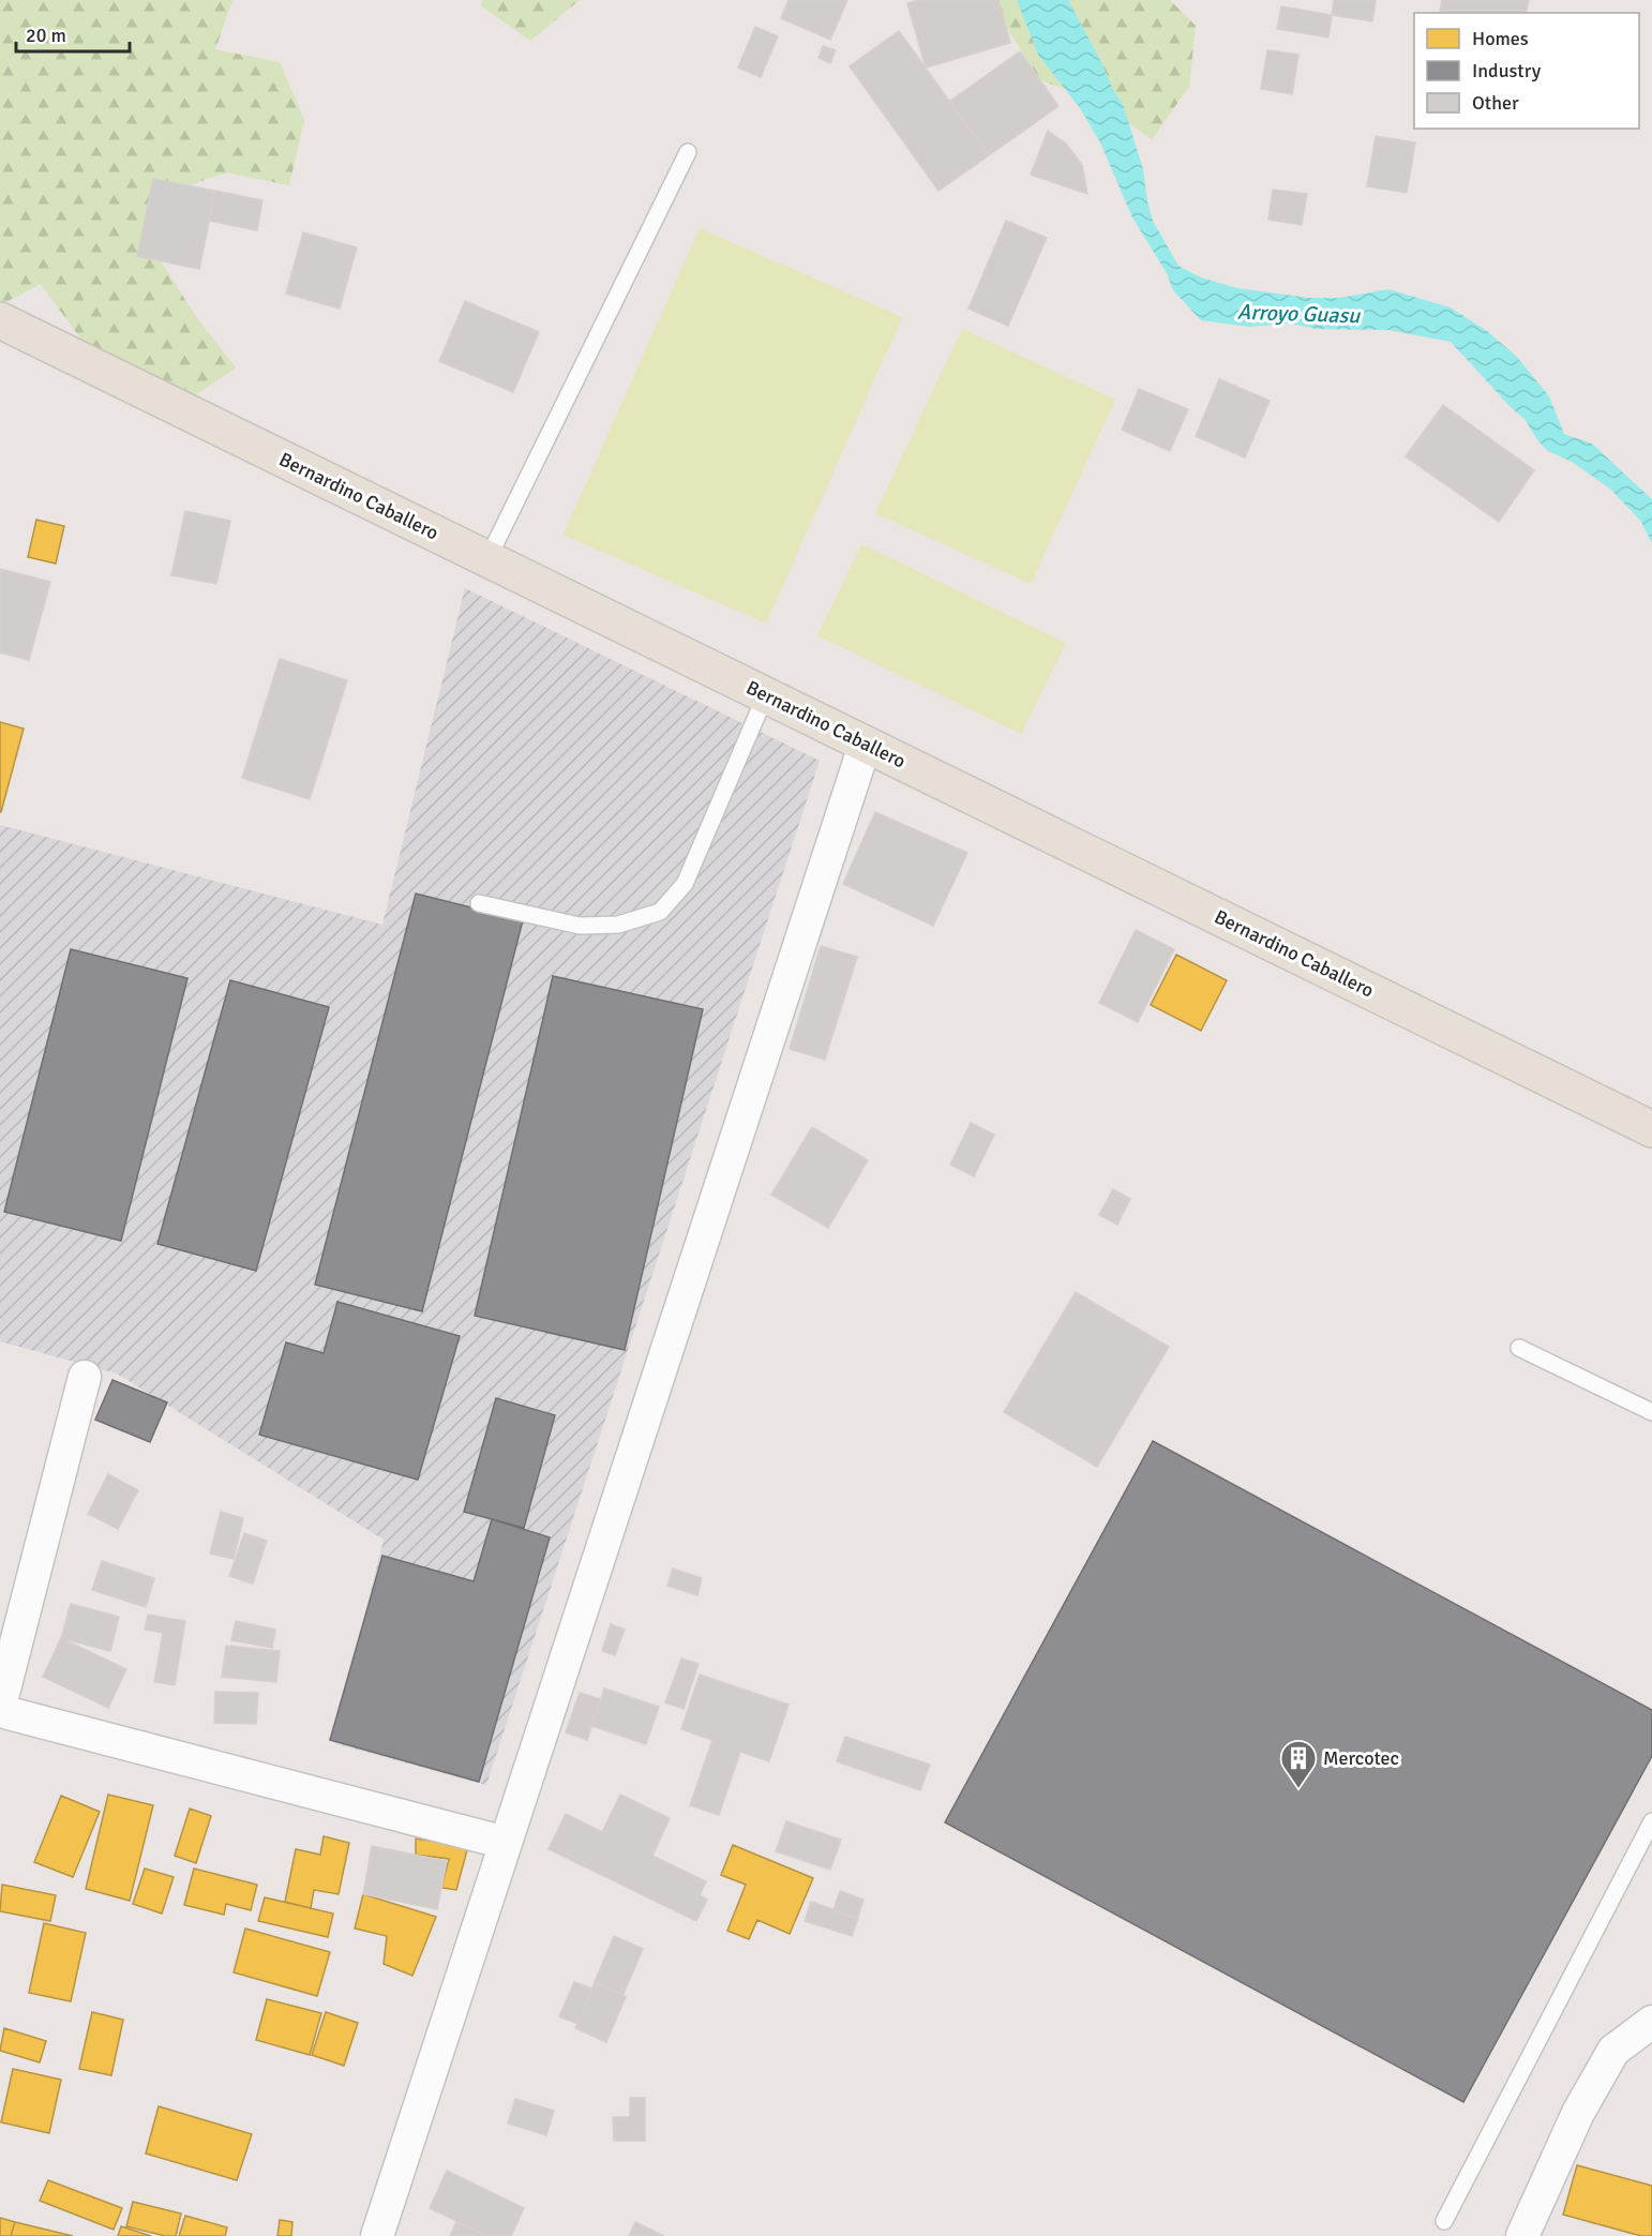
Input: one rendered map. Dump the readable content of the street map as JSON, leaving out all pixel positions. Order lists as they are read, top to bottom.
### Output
{
  "streets": {
    "main road": ["Bernardino Caballero"]
  },
  "water": ["Arroyo Guasu"],
  "places": {
    "building": ["Mercotec"]
  },
  "legend": ["Homes", "Industry", "Other"],
  "scale_bar": "20 m"
}
